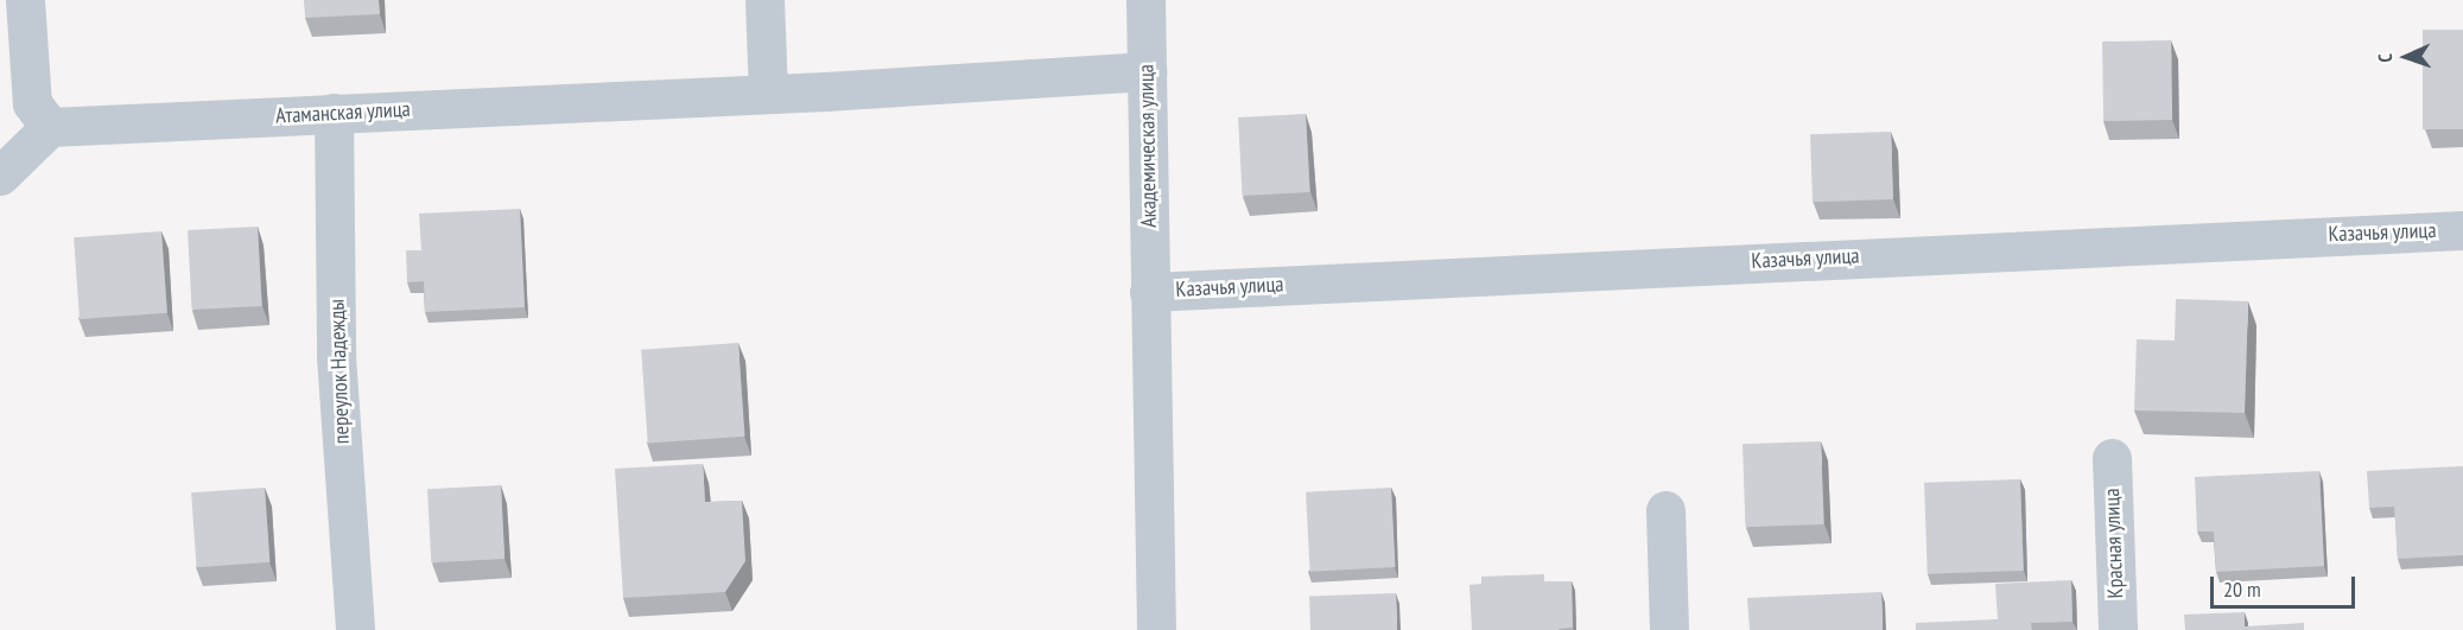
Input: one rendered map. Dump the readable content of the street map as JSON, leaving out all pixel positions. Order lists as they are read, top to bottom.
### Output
{
  "streets": {
    "street": [
      "Атаманская улица",
      "Академическая улица",
      "Казачья улица",
      "переулок Надежды",
      "Красная улица"
    ]
  },
  "crossings": [
    ["Атаманская улица", "Академическая улица"],
    ["Атаманская улица", "переулок Надежды"],
    ["Академическая улица", "Казачья улица"]
  ],
  "scale_bar": "20 m",
  "north": "left"
}
